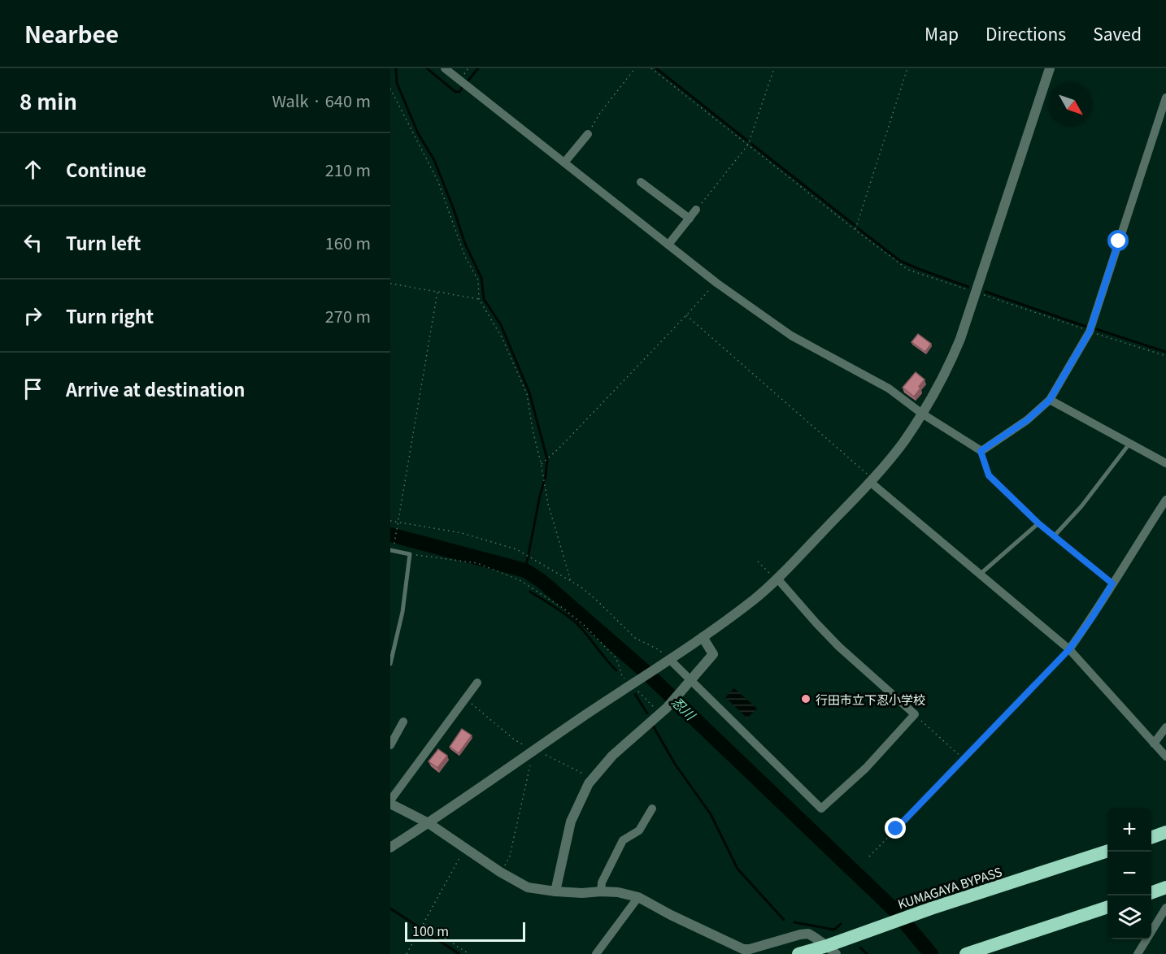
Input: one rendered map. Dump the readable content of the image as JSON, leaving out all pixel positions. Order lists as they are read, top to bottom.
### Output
{
  "streets": {
    "highway": ["KUMAGAYA BYPASS"]
  },
  "water": ["忍川"],
  "places": ["行田市立下忍小学校"],
  "scale_bar": "100 m",
  "north": "bottom right",
  "page": {
    "header": "Nearbee",
    "nav": ["Map", "Directions", "Saved"],
    "heading": ["8 min", "Walk · 640 m"],
    "list": [
      ["Continue", "210 m"],
      ["Turn left", "160 m"],
      ["Turn right", "270 m"],
      "Arrive at destination"
    ],
    "map_buttons": ["+", "−"],
    "scale": "100 m"
  }
}
